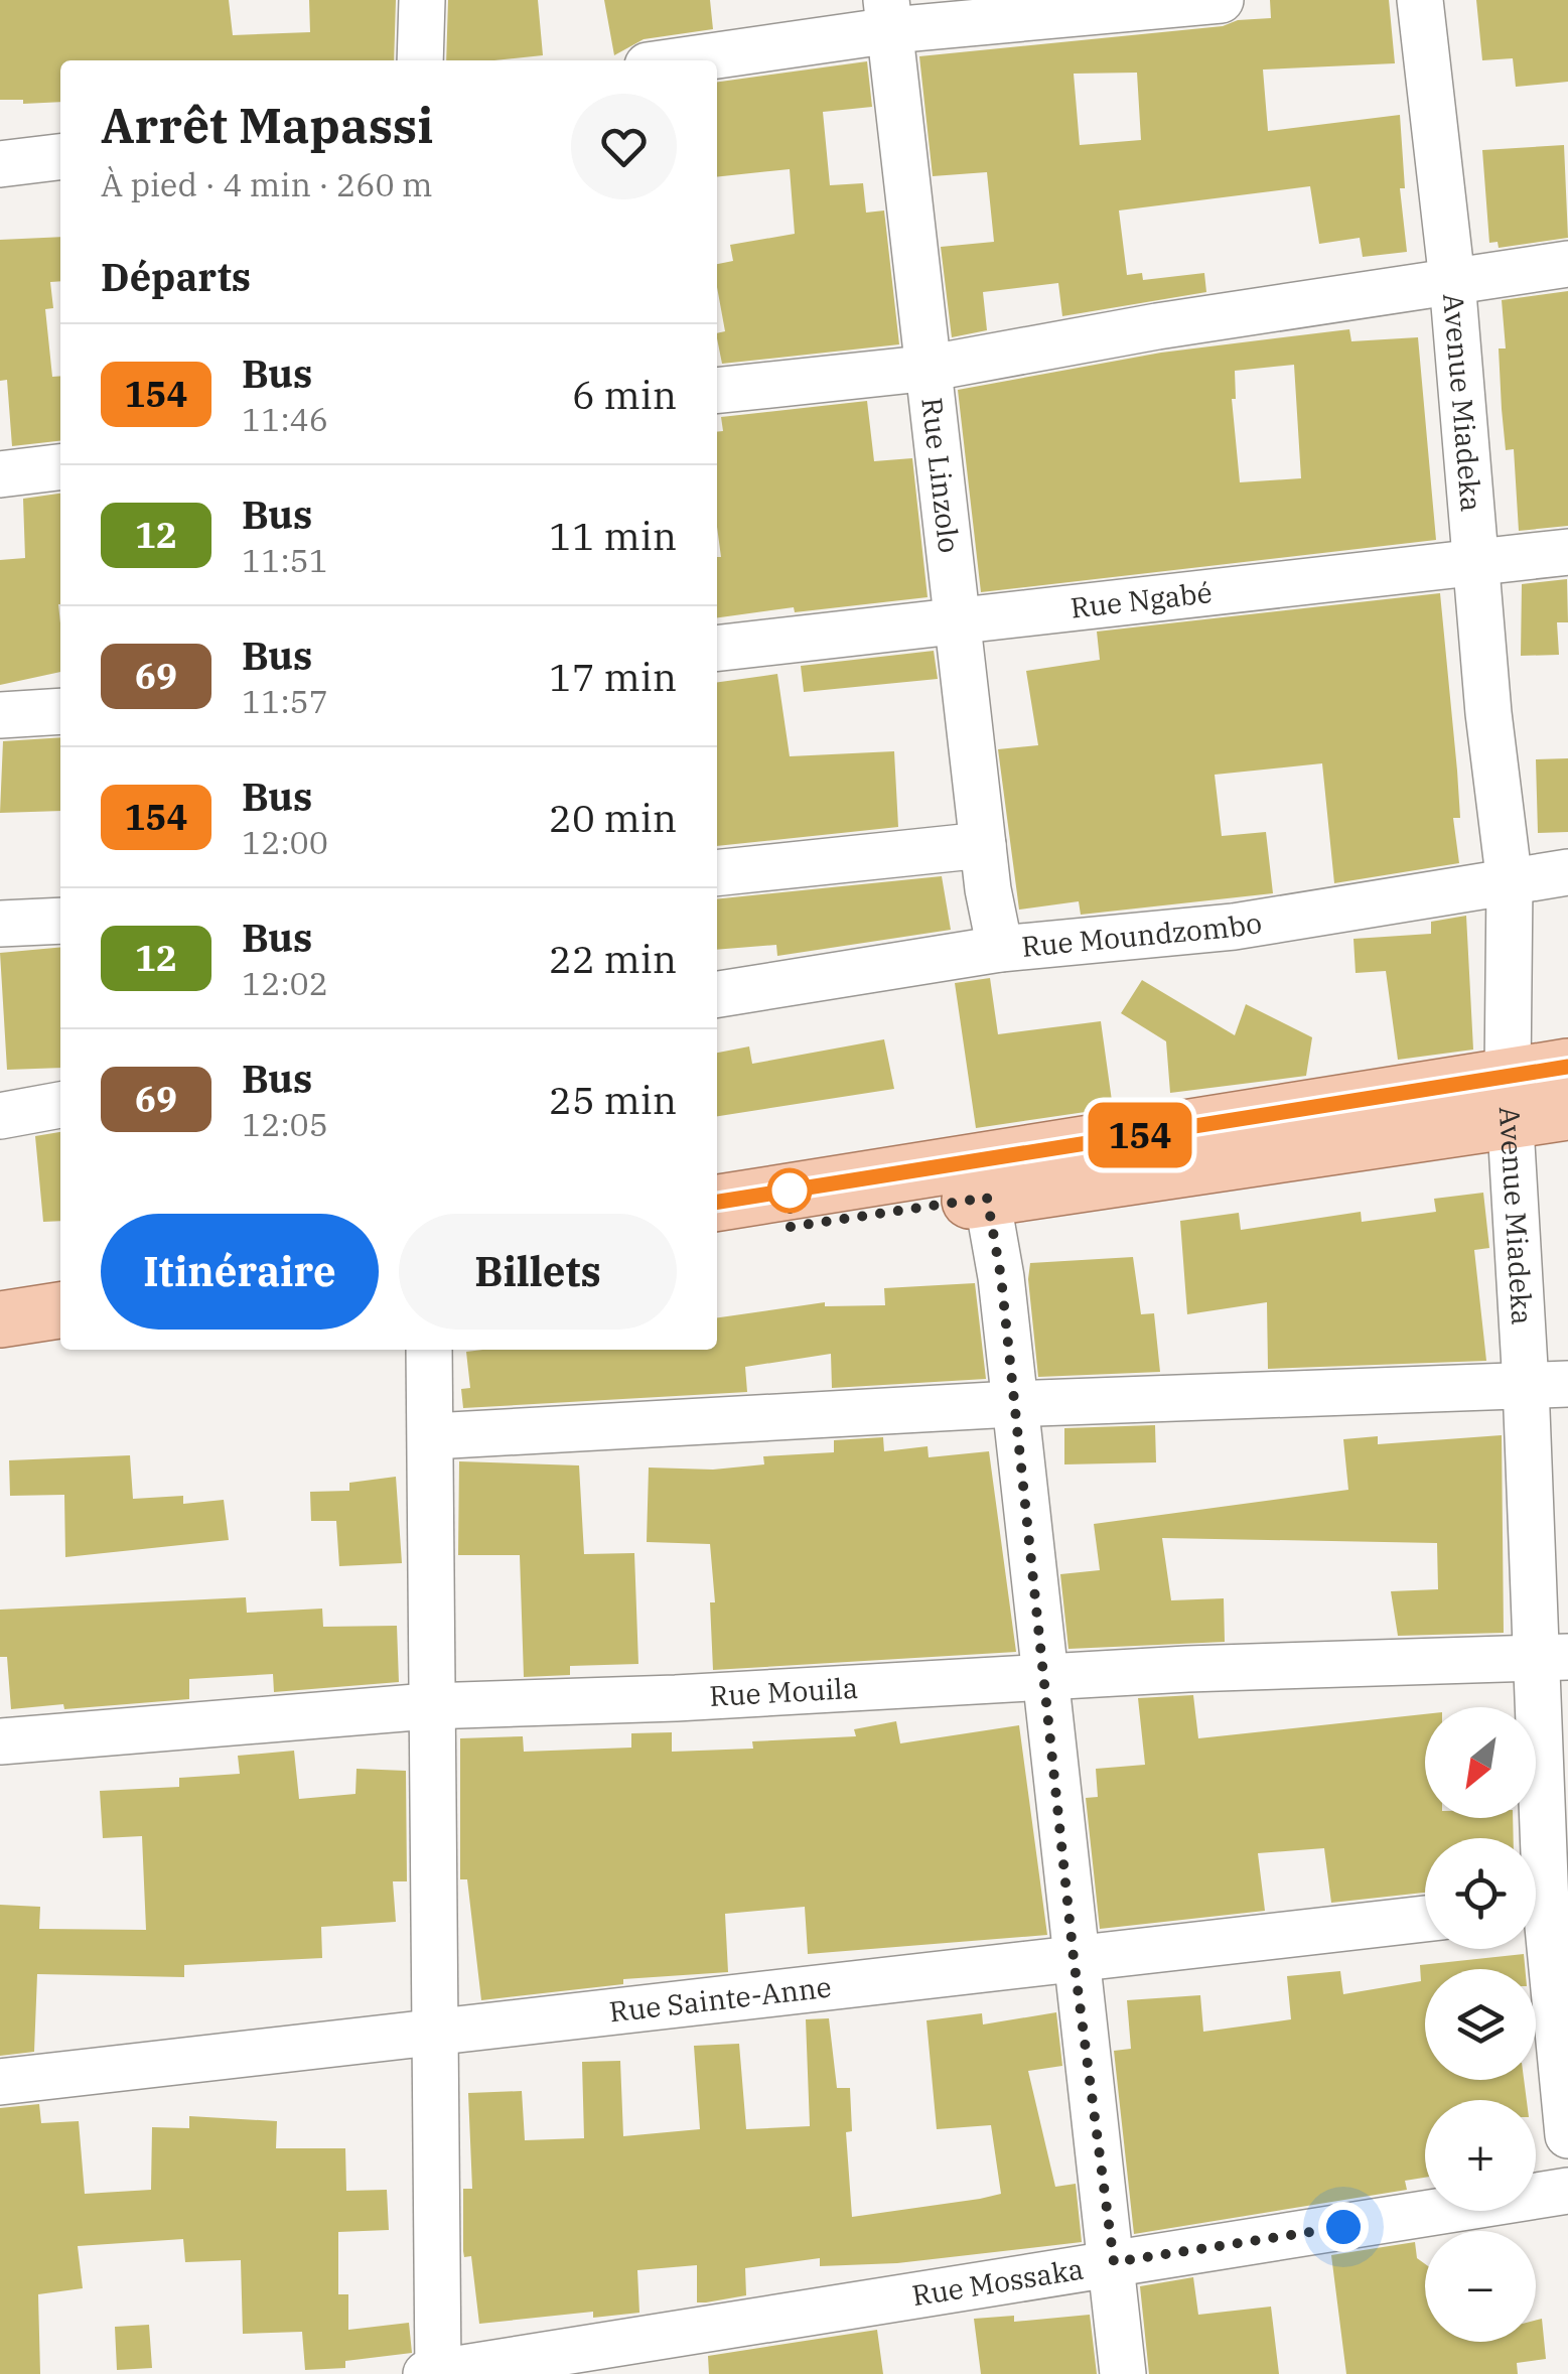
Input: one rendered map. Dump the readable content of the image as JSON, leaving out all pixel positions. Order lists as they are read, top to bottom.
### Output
{
  "streets": {
    "street": [
      "Avenue Miadeka",
      "Rue Linzolo",
      "Rue Ngabé",
      "Rue Moundzombo",
      "Rue Mouila",
      "Rue Sainte-Anne",
      "Rue Mossaka"
    ]
  },
  "crossings": [
    ["Avenue Miadeka", "Rue Ngabé"],
    ["Avenue Miadeka", "Rue Moundzombo"],
    ["Avenue Miadeka", "Rue Mouila"],
    ["Rue Linzolo", "Rue Ngabé"],
    ["Rue Linzolo", "Rue Moundzombo"]
  ],
  "lines": ["bus line 154"],
  "north": "bottom left",
  "page": {
    "on_map": "154",
    "heading": [
      ["Arrêt Mapassi", "À pied · 4 min · 260 m"],
      "Départs"
    ],
    "list": [
      {
        "mark": "154",
        "name": "Bus",
        "note": "11:46",
        "value": "6 min"
      },
      {
        "mark": "12",
        "name": "Bus",
        "note": "11:51",
        "value": "11 min"
      },
      {
        "mark": "69",
        "name": "Bus",
        "note": "11:57",
        "value": "17 min"
      },
      {
        "mark": "154",
        "name": "Bus",
        "note": "12:00",
        "value": "20 min"
      },
      {
        "mark": "12",
        "name": "Bus",
        "note": "12:02",
        "value": "22 min"
      },
      {
        "mark": "69",
        "name": "Bus",
        "note": "12:05",
        "value": "25 min"
      }
    ],
    "buttons": ["Itinéraire", "Billets"],
    "map_buttons": ["+", "−"]
  }
}
